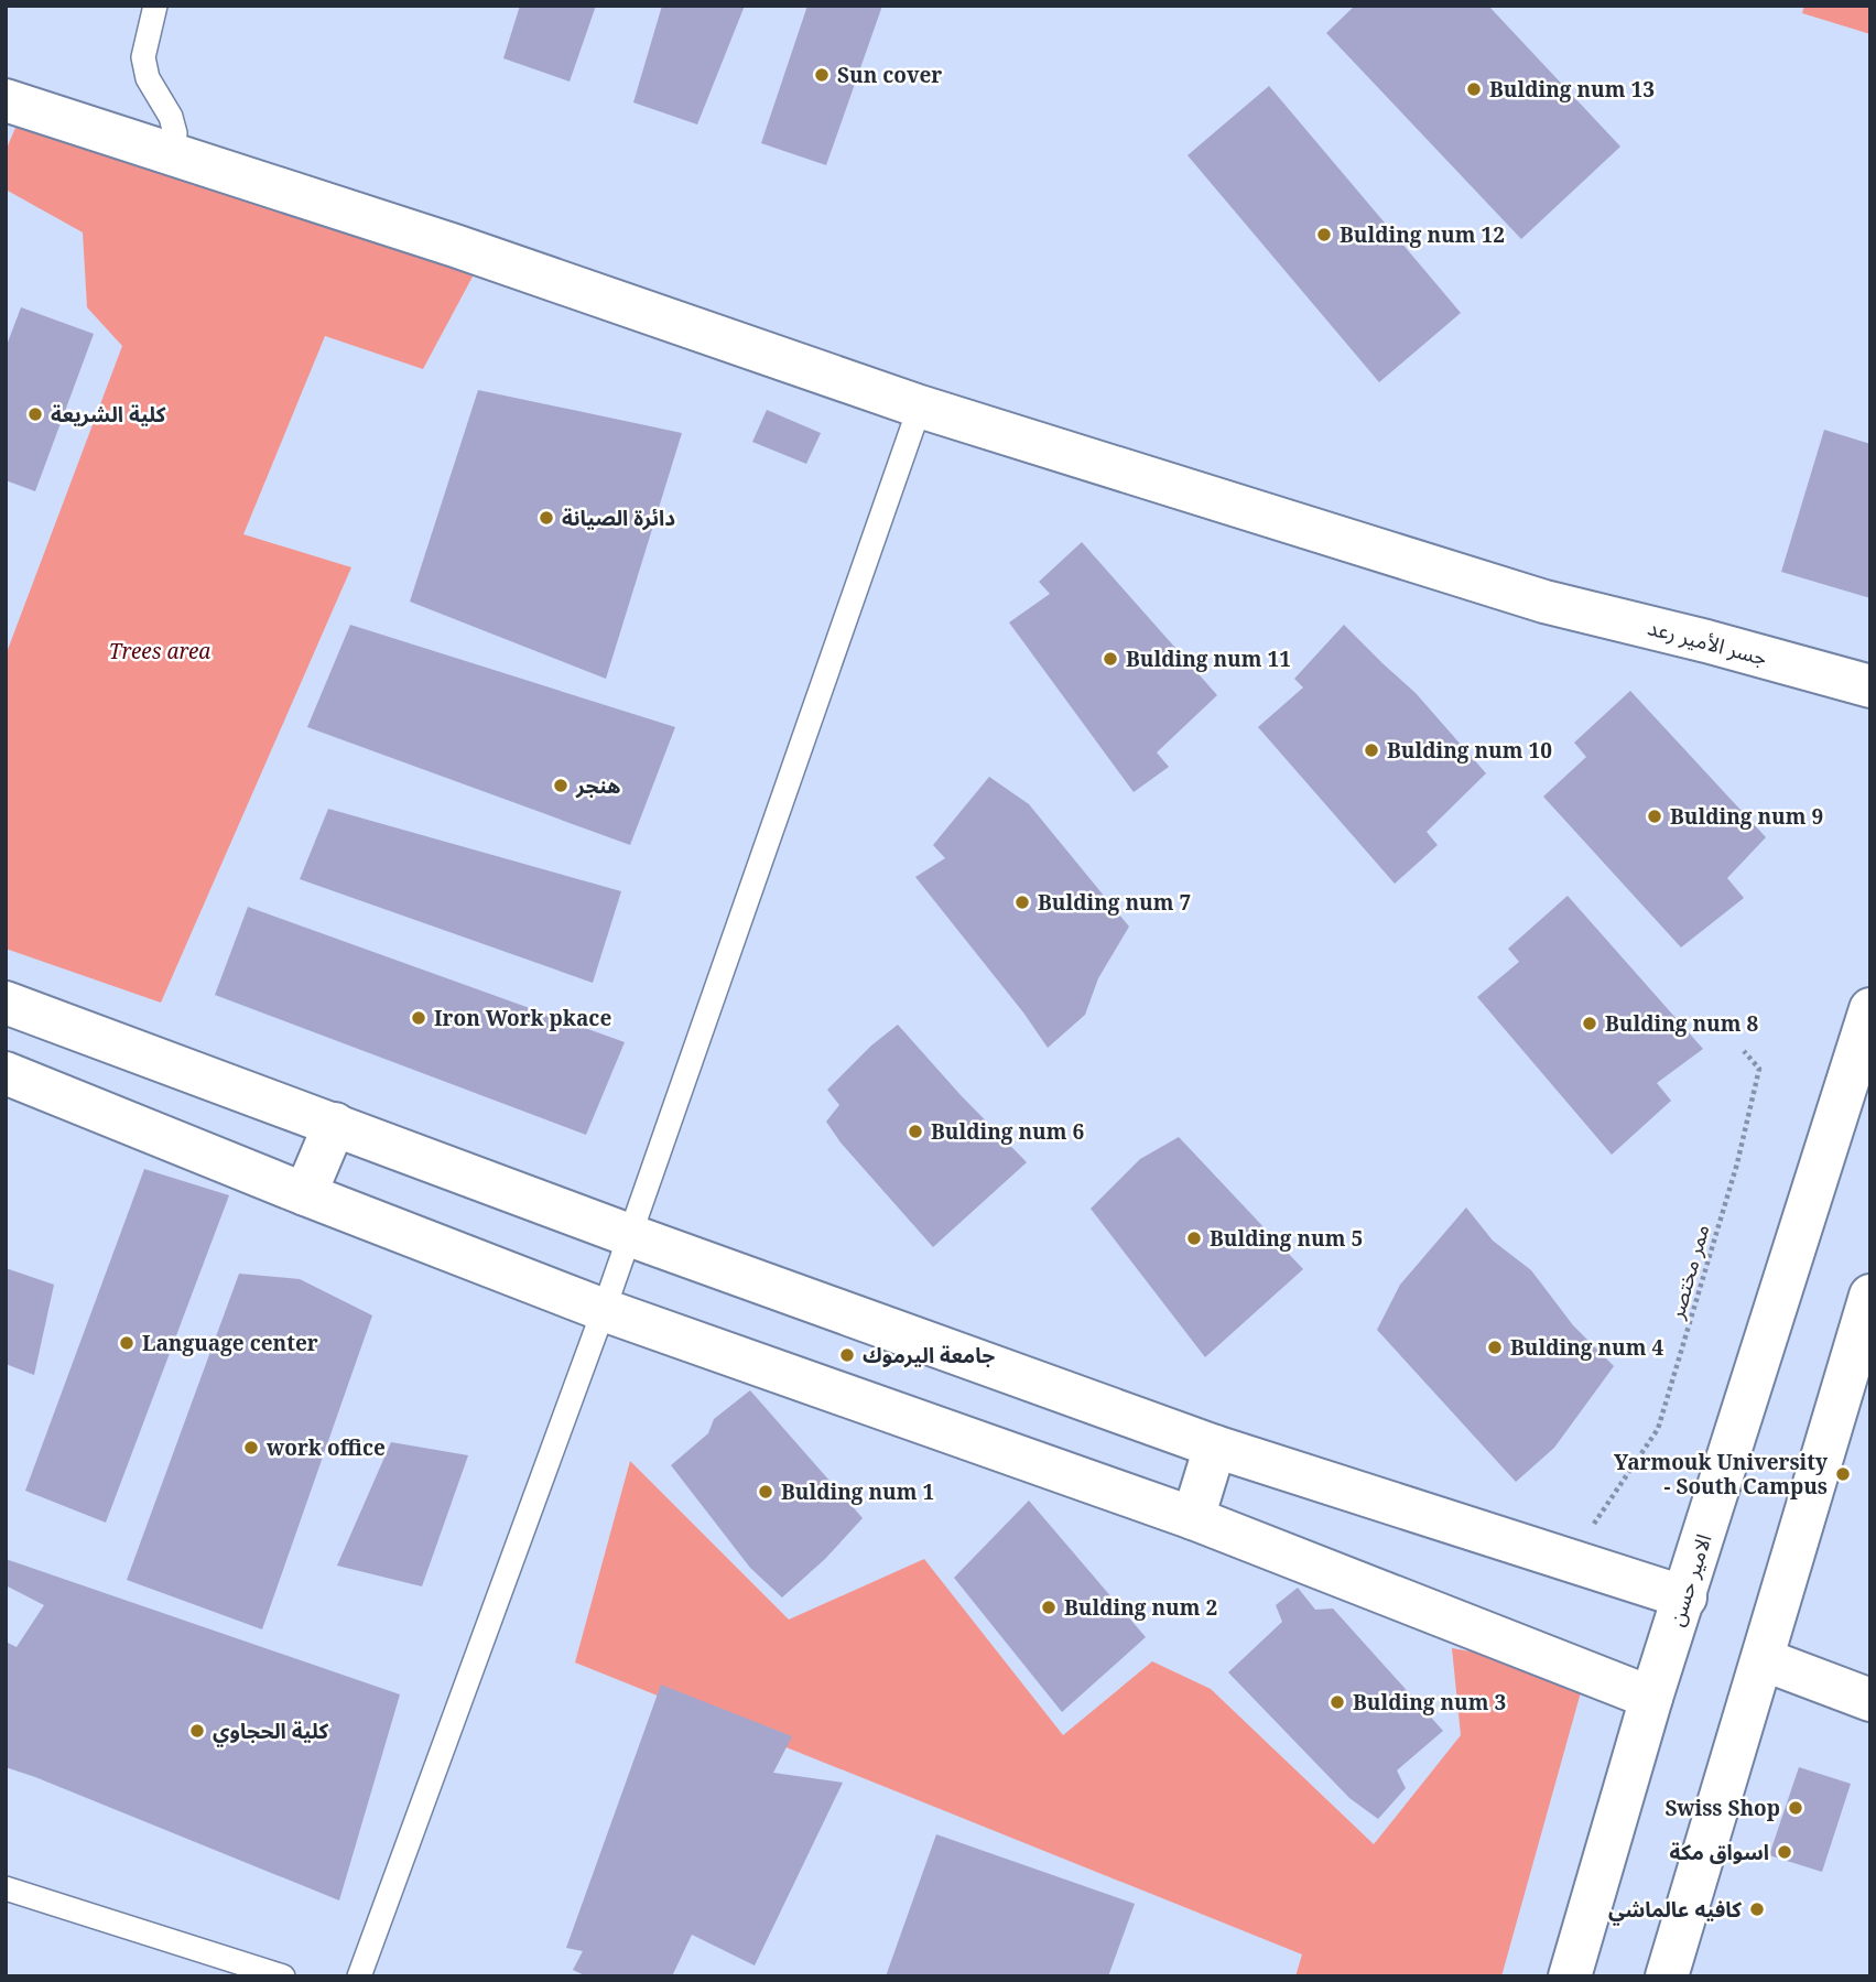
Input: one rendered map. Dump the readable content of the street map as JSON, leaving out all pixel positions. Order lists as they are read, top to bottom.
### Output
{
  "streets": {
    "street": ["جسر الأمير رعد", "الامير حسن"],
    "path": ["ممر مختصر"]
  },
  "parks": ["Trees area"],
  "places": [
    "Sun cover",
    "Bulding num 13",
    "Bulding num 12",
    "كلية الشريعة",
    "دائرة الصيانة",
    "Bulding num 11",
    "Bulding num 10",
    "هنجر",
    "Bulding num 9",
    "Bulding num 7",
    "Iron Work pkace",
    "Bulding num 8",
    "Bulding num 6",
    "Bulding num 5",
    "Language center",
    "Bulding num 4",
    "جامعة اليرموك",
    "work office",
    "Yarmouk University - South Campus",
    "Bulding num 1",
    "Bulding num 2",
    "Bulding num 3",
    "كلية الحجاوي",
    "Swiss Shop",
    "اسواق مكة",
    "كافيه عالماشي"
  ]
}
